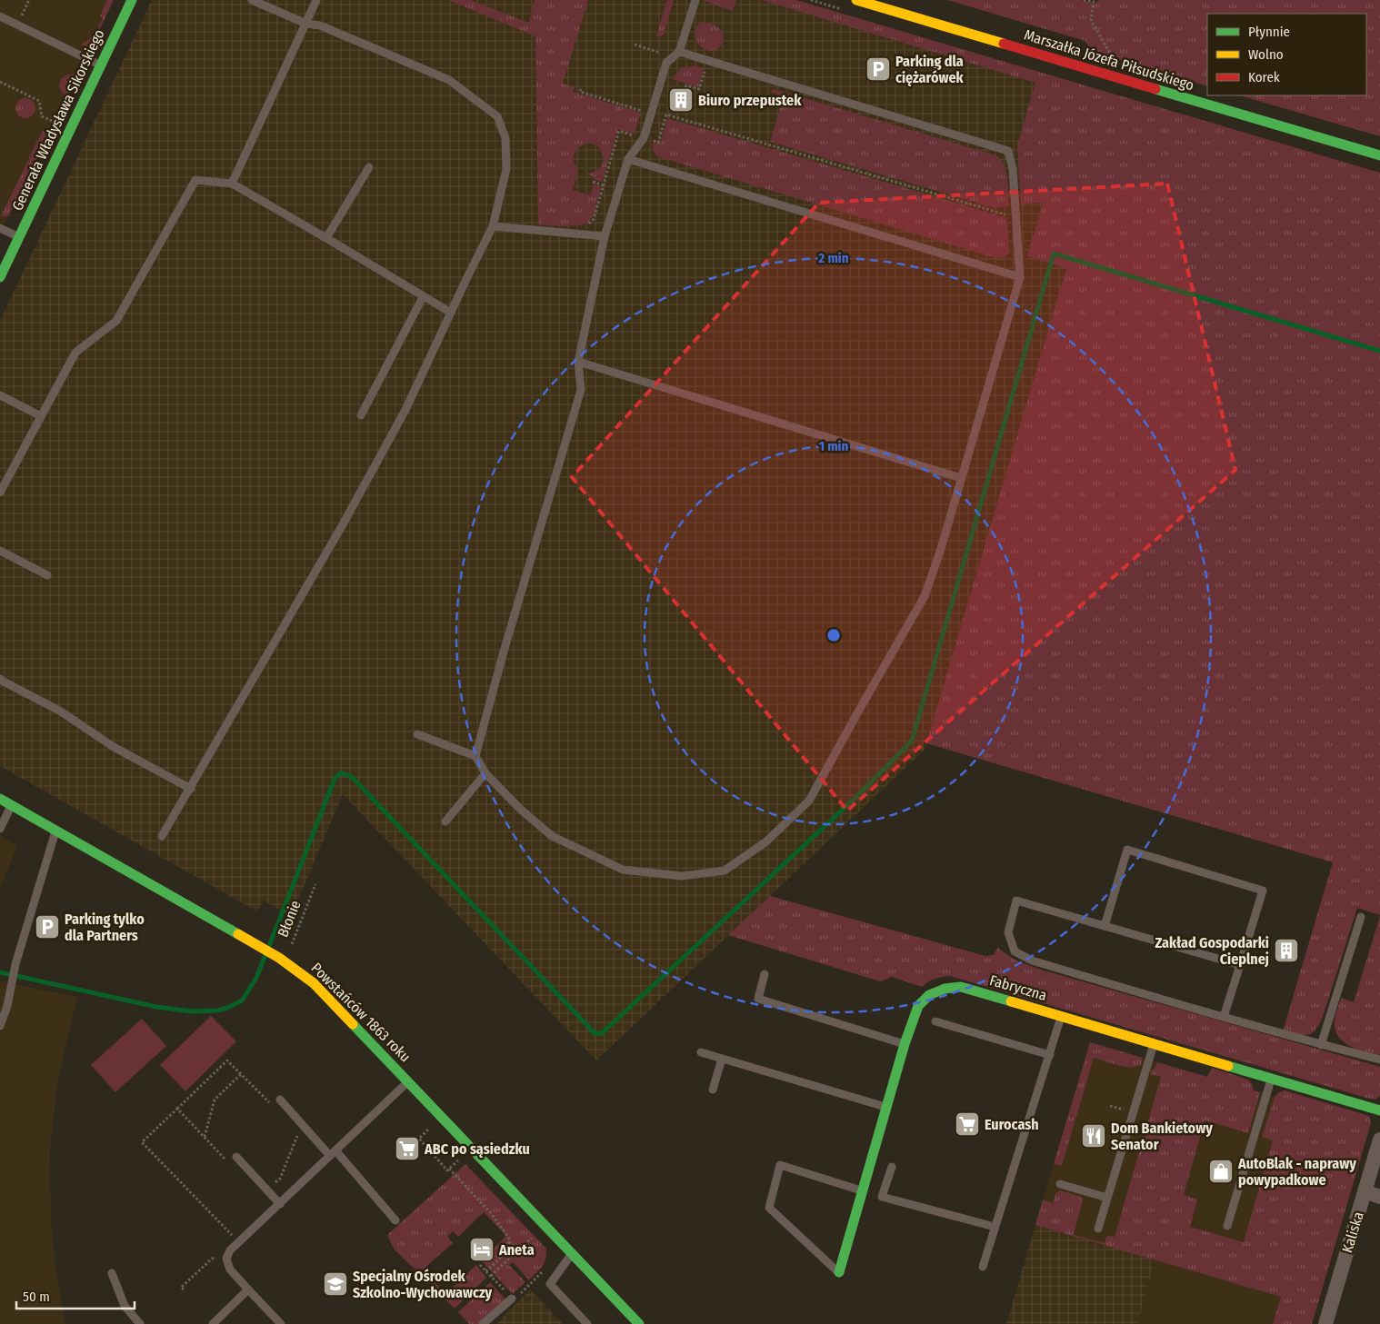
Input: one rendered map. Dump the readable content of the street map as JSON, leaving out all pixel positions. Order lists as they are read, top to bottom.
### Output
{
  "streets": {
    "street": [
      "Marszałka Józefa Piłsudskiego",
      "Generała Władysława Sikorskiego",
      "Fabryczna",
      "Powstańców 1863 roku",
      "Kaliska"
    ],
    "path": ["Błonie"]
  },
  "crossings": [
    ["Błonie", "Powstańców 1863 roku"]
  ],
  "places": {
    "parking": ["Parking dla ciężarówek", "Parking tylko dla Partners"],
    "building": ["Biuro przepustek", "Zakład Gospodarki Cieplnej"],
    "supermarket": ["Eurocash", "ABC po sąsiedzku"],
    "restaurant": ["Dom Bankietowy Senator"],
    "shop": ["AutoBlak - naprawy powypadkowe"],
    "hotel": ["Aneta"],
    "school or university": ["Specjalny Ośrodek Szkolno-Wychowawczy"]
  },
  "legend": ["Płynnie", "Wolno", "Korek"],
  "scale_bar": "50 m",
  "rings": ["2 min", "1 min"]
}
